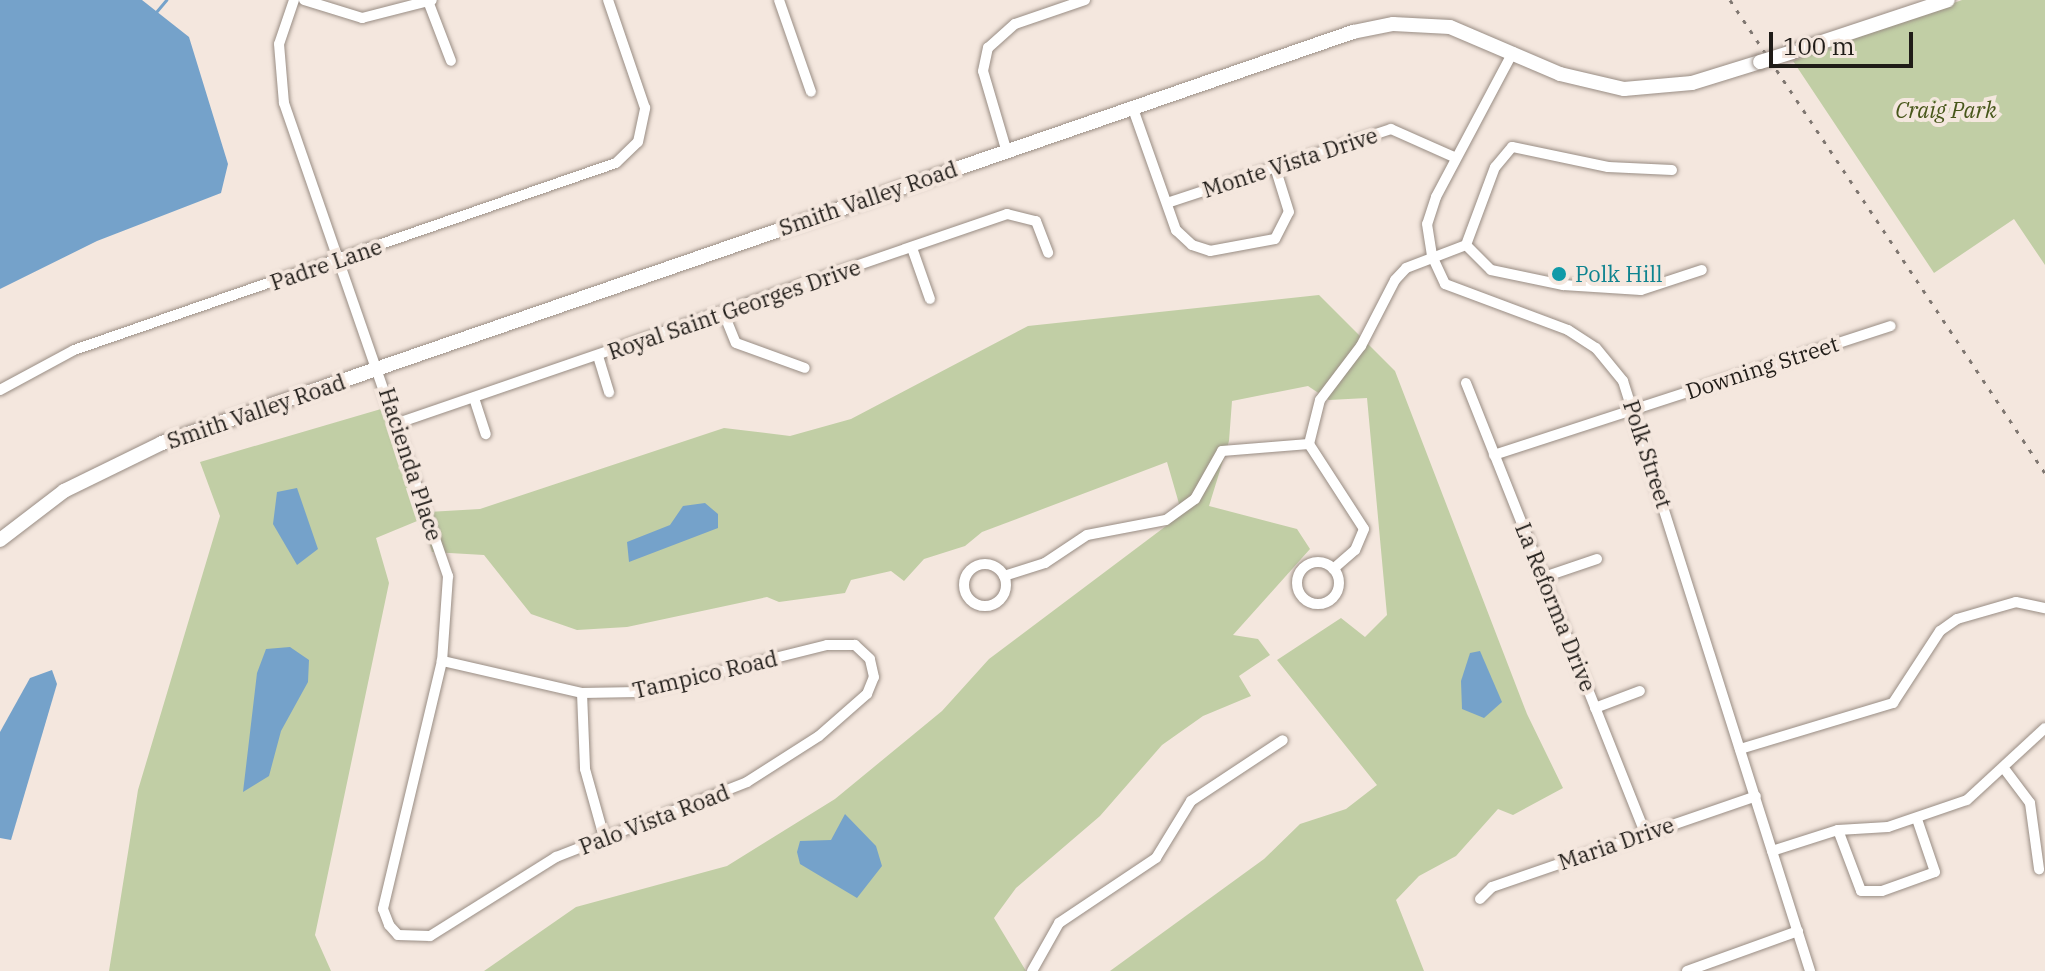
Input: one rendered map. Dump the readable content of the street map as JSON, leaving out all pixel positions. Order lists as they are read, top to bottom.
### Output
{
  "streets": {
    "main road": ["Smith Valley Road"],
    "street": [
      "Monte Vista Drive",
      "Padre Lane",
      "Royal Saint Georges Drive",
      "Downing Street",
      "Polk Street",
      "Hacienda Place",
      "La Reforma Drive",
      "Tampico Road",
      "Palo Vista Road",
      "Maria Drive"
    ]
  },
  "crossings": [
    ["Smith Valley Road", "Hacienda Place"],
    ["Padre Lane", "Hacienda Place"],
    ["Royal Saint Georges Drive", "Hacienda Place"],
    ["Downing Street", "Polk Street"],
    ["Downing Street", "La Reforma Drive"],
    ["Polk Street", "Maria Drive"],
    ["Hacienda Place", "Tampico Road"],
    ["Hacienda Place", "Palo Vista Road"],
    ["La Reforma Drive", "Maria Drive"],
    ["Tampico Road", "Palo Vista Road"]
  ],
  "parks": ["Craig Park"],
  "places": ["Polk Hill"],
  "scale_bar": "100 m"
}
